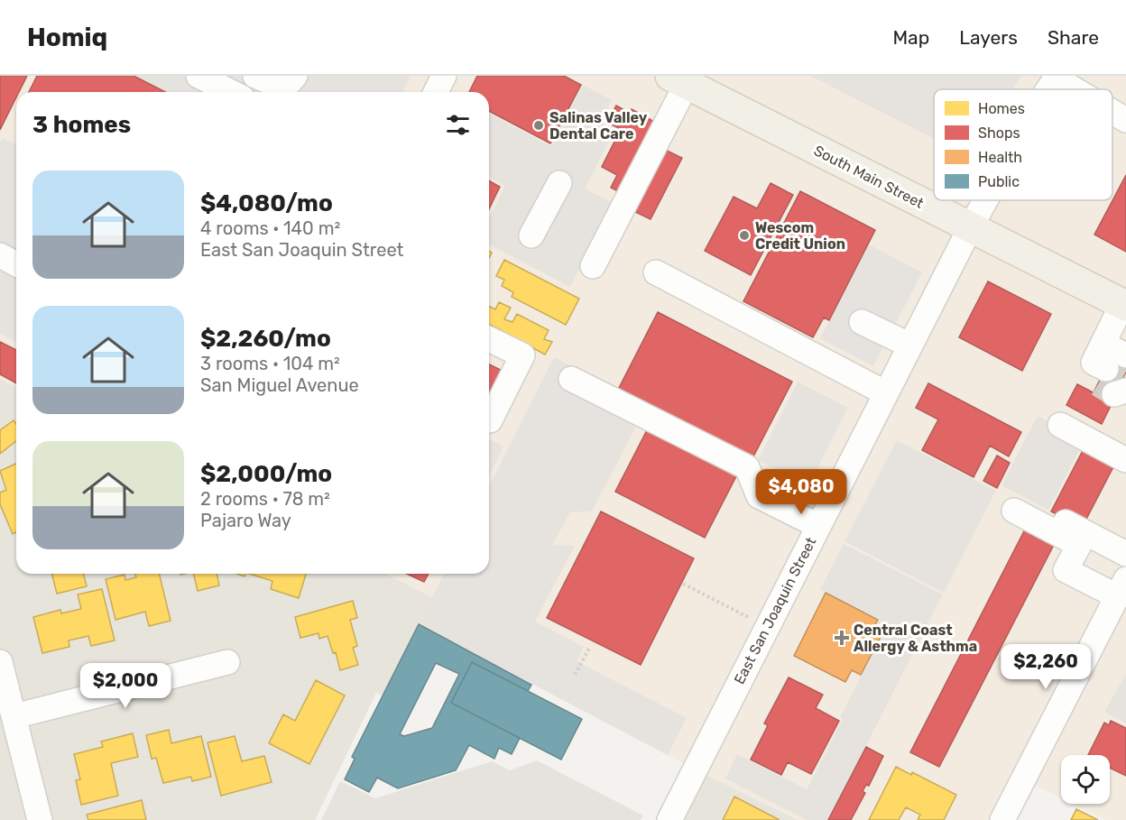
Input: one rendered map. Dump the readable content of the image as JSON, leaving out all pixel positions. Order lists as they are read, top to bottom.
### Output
{
  "streets": {
    "main road": ["South Main Street"],
    "street": ["East San Joaquin Street"]
  },
  "crossings": [
    ["South Main Street", "East San Joaquin Street"]
  ],
  "places": {
    "other": ["Salinas Valley Dental Care", "Wescom Credit Union"],
    "health": ["Central Coast Allergy & Asthma"]
  },
  "legend": [
    "Homes",
    "Shops",
    "Health",
    "Public"
  ],
  "page": {
    "header": "Homiq",
    "nav": ["Map", "Layers", "Share"],
    "heading": "3 homes",
    "list": [
      {
        "name": "$4,080/mo",
        "note": "4 rooms · 140 m² · East San Joaquin Street"
      },
      {
        "name": "$2,260/mo",
        "note": "3 rooms · 104 m² · San Miguel Avenue"
      },
      {
        "name": "$2,000/mo",
        "note": "2 rooms · 78 m² · Pajaro Way"
      }
    ],
    "price": ["$4,080", "$2,260", "$2,000"]
  }
}
